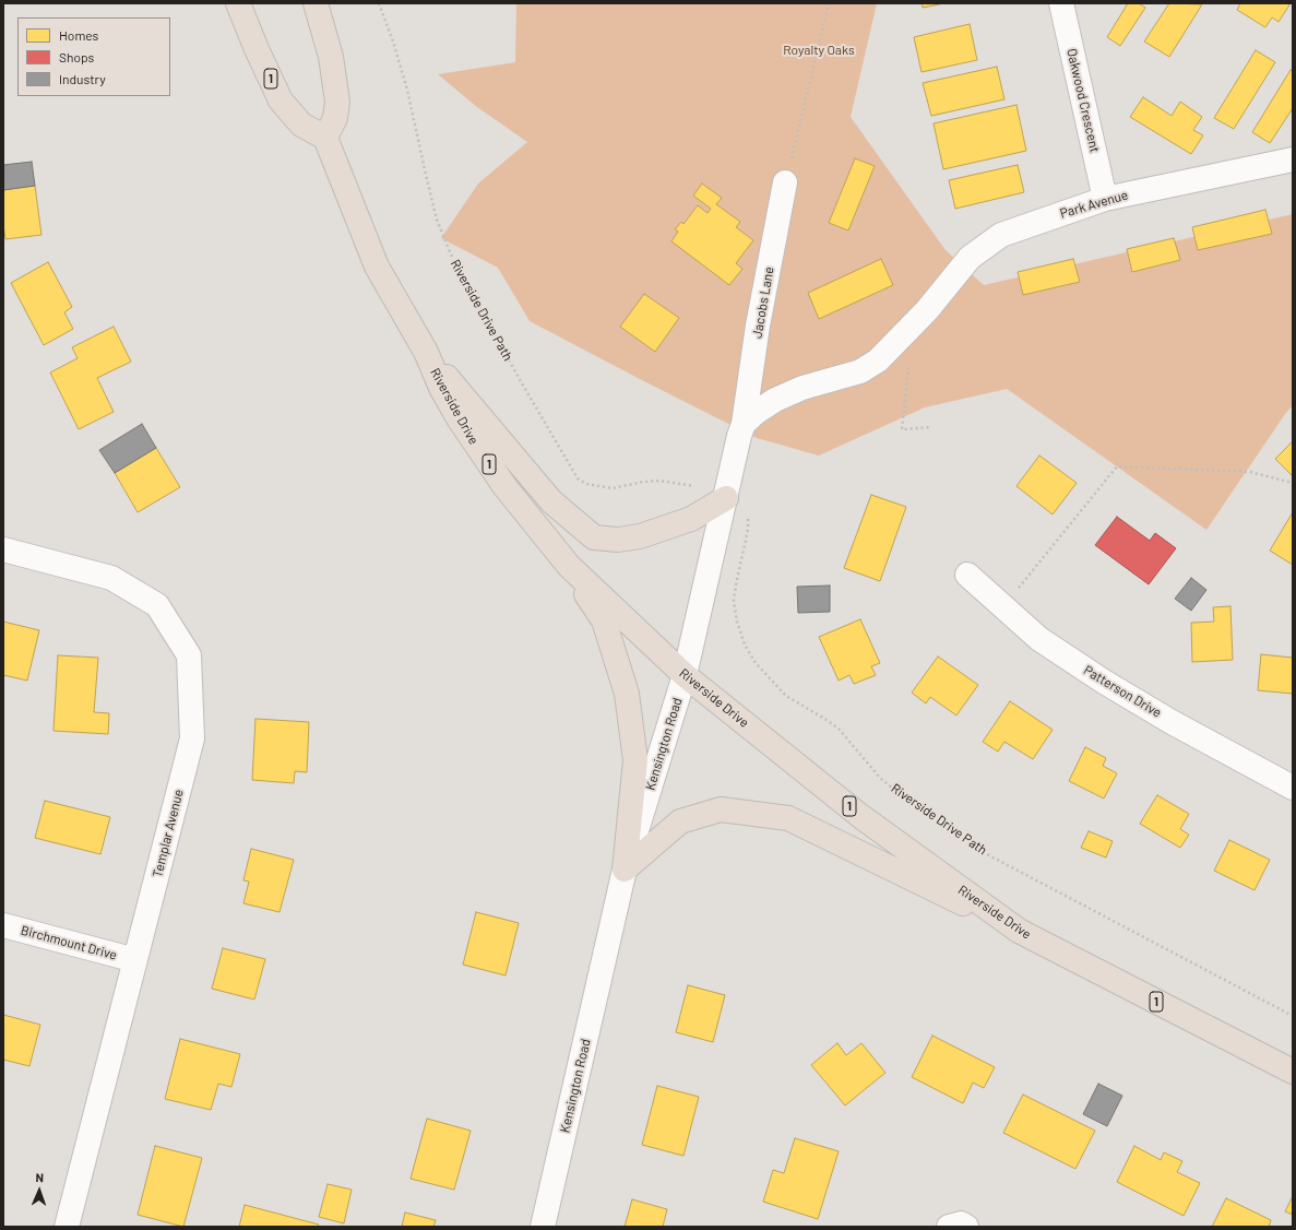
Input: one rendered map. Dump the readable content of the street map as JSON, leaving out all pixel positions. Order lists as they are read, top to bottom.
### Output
{
  "streets": {
    "highway": ["1", "Riverside Drive"],
    "street": [
      "Oakwood Crescent",
      "Park Avenue",
      "Jacobs Lane",
      "Patterson Drive",
      "Kensington Road",
      "Templar Avenue",
      "Birchmount Drive"
    ],
    "path": ["Riverside Drive Path"]
  },
  "crossings": [
    ["1", "Riverside Drive"],
    ["Oakwood Crescent", "Park Avenue"],
    ["Park Avenue", "Jacobs Lane"],
    ["Park Avenue", "Kensington Road"],
    ["Jacobs Lane", "Kensington Road"],
    ["Riverside Drive", "Kensington Road"],
    ["Templar Avenue", "Birchmount Drive"]
  ],
  "parks": ["Royalty Oaks"],
  "legend": ["Homes", "Shops", "Industry"],
  "north": "top"
}
